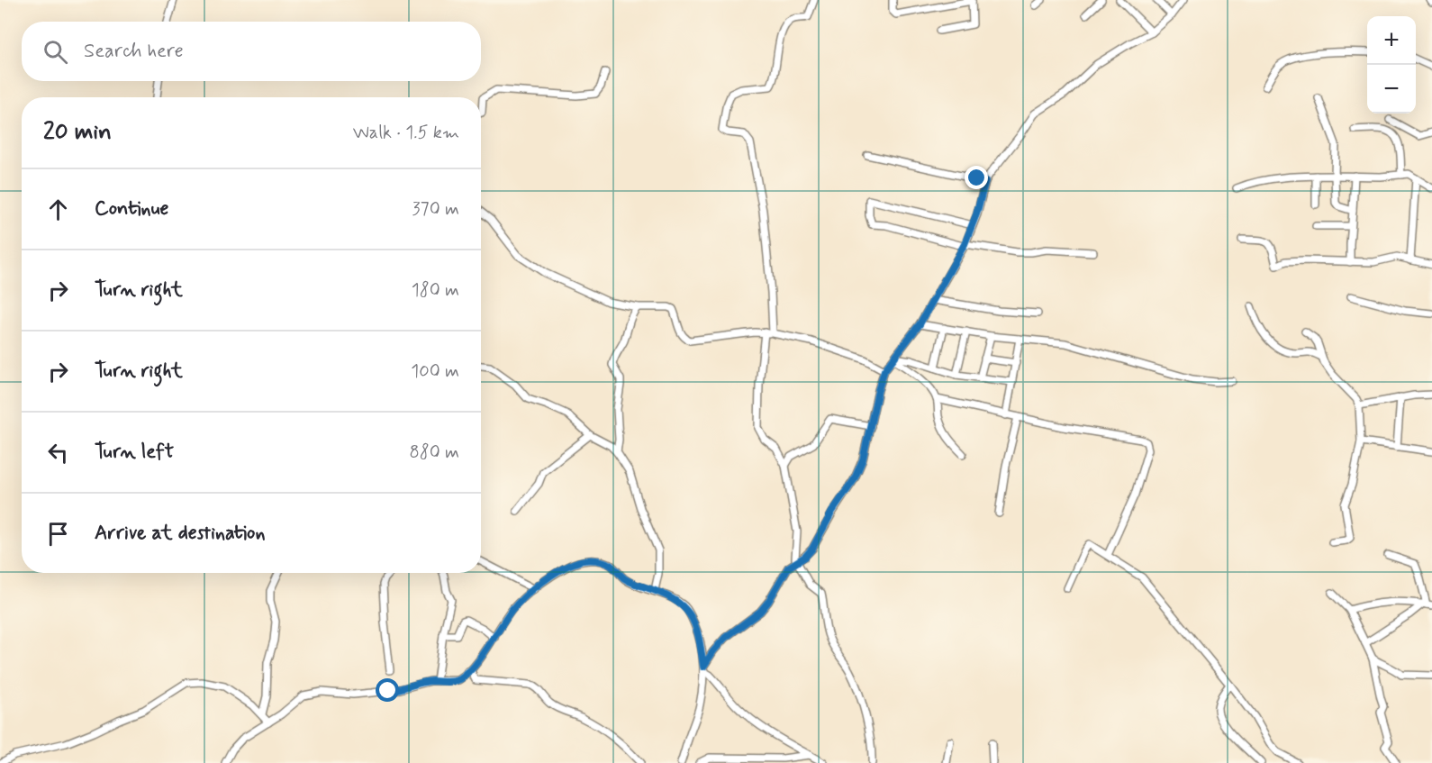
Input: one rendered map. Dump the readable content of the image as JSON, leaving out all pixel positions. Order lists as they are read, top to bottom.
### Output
{
  "page": {
    "map_buttons": ["+", "−"],
    "search": "Search here",
    "heading": ["20 min", "Walk · 1.5 km"],
    "list": [
      ["Continue", "370 m"],
      ["Turn right", "180 m"],
      ["Turn right", "100 m"],
      ["Turn left", "880 m"],
      "Arrive at destination"
    ]
  }
}
